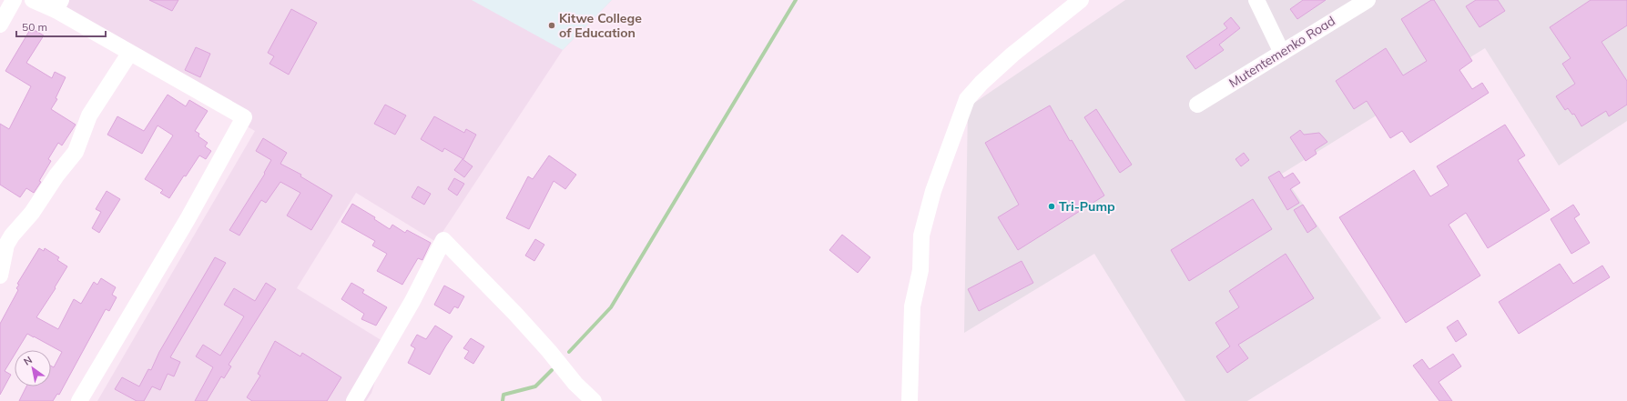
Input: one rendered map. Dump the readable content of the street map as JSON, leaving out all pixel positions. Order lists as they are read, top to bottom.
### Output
{
  "streets": {
    "street": ["Mutentemenko Road"]
  },
  "places": ["Kitwe College of Education", "Tri-Pump"],
  "scale_bar": "50 m",
  "north": "top left"
}
